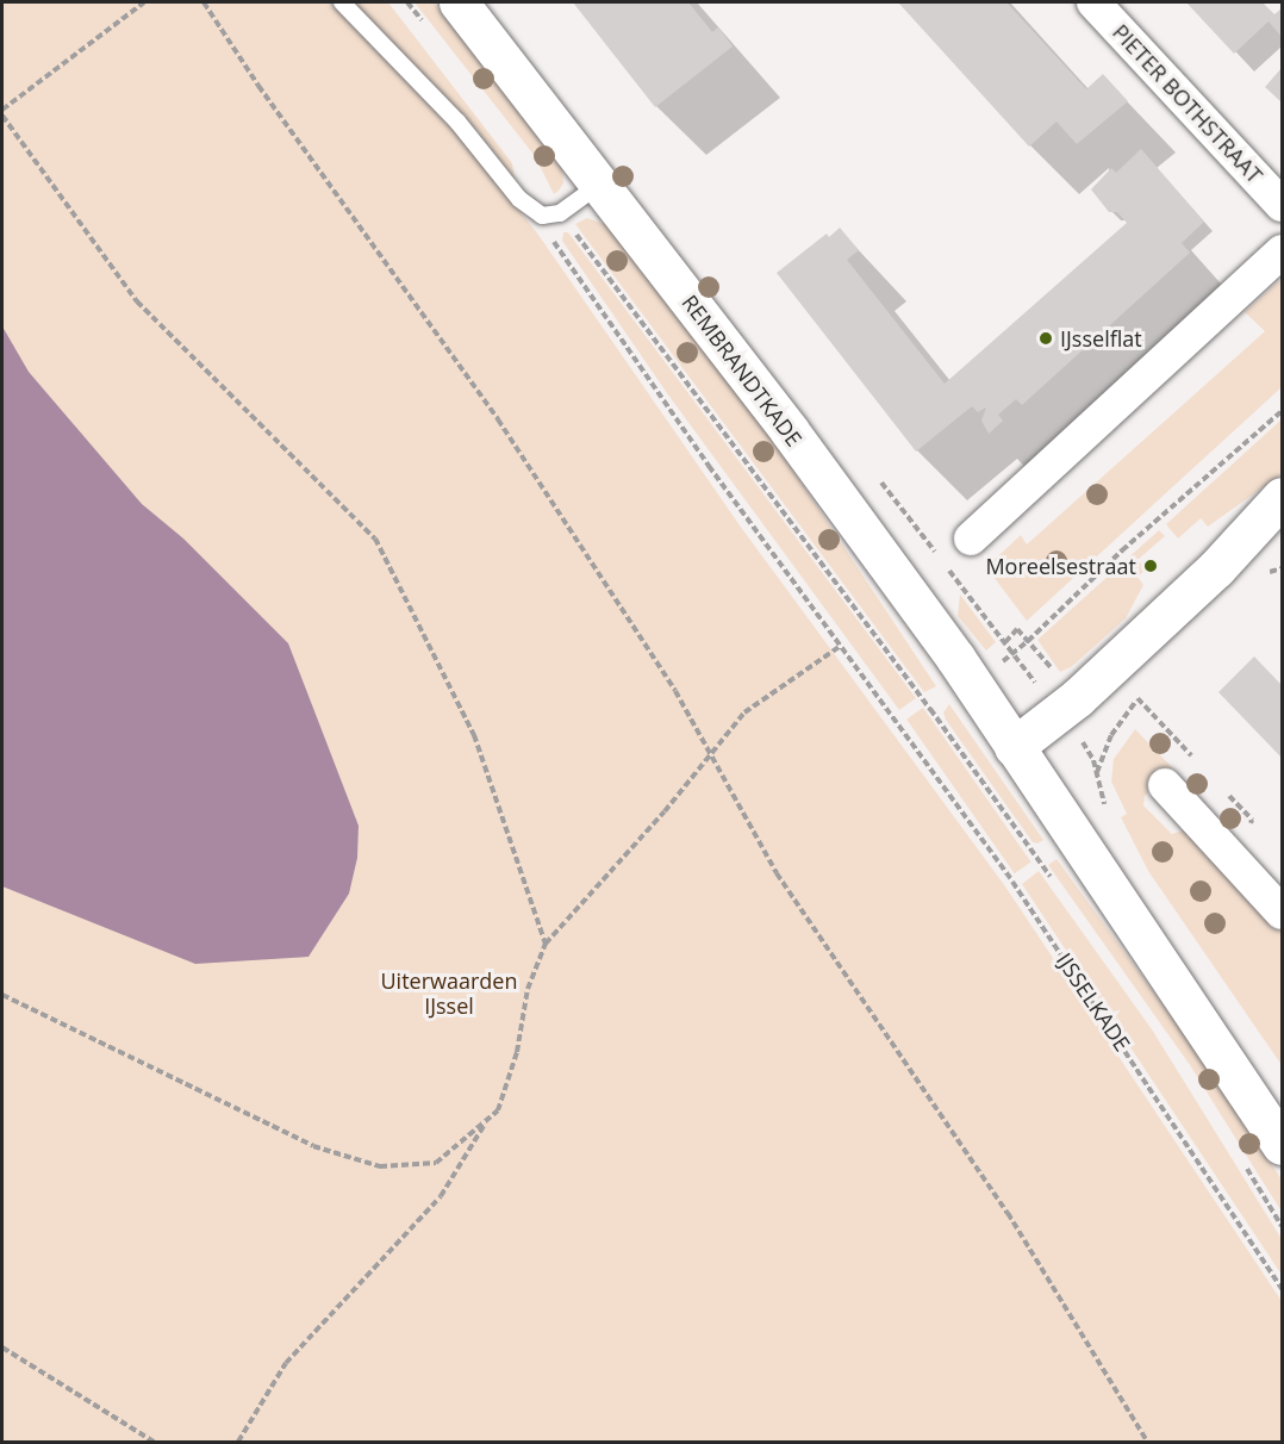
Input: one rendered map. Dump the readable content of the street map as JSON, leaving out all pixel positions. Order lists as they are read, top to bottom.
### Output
{
  "streets": {
    "street": ["PIETER BOTHSTRAAT", "REMBRANDTKADE"],
    "path": ["IJSSELKADE"]
  },
  "parks": ["Uiterwaarden IJssel"],
  "places": ["IJsselflat", "Moreelsestraat"]
}
